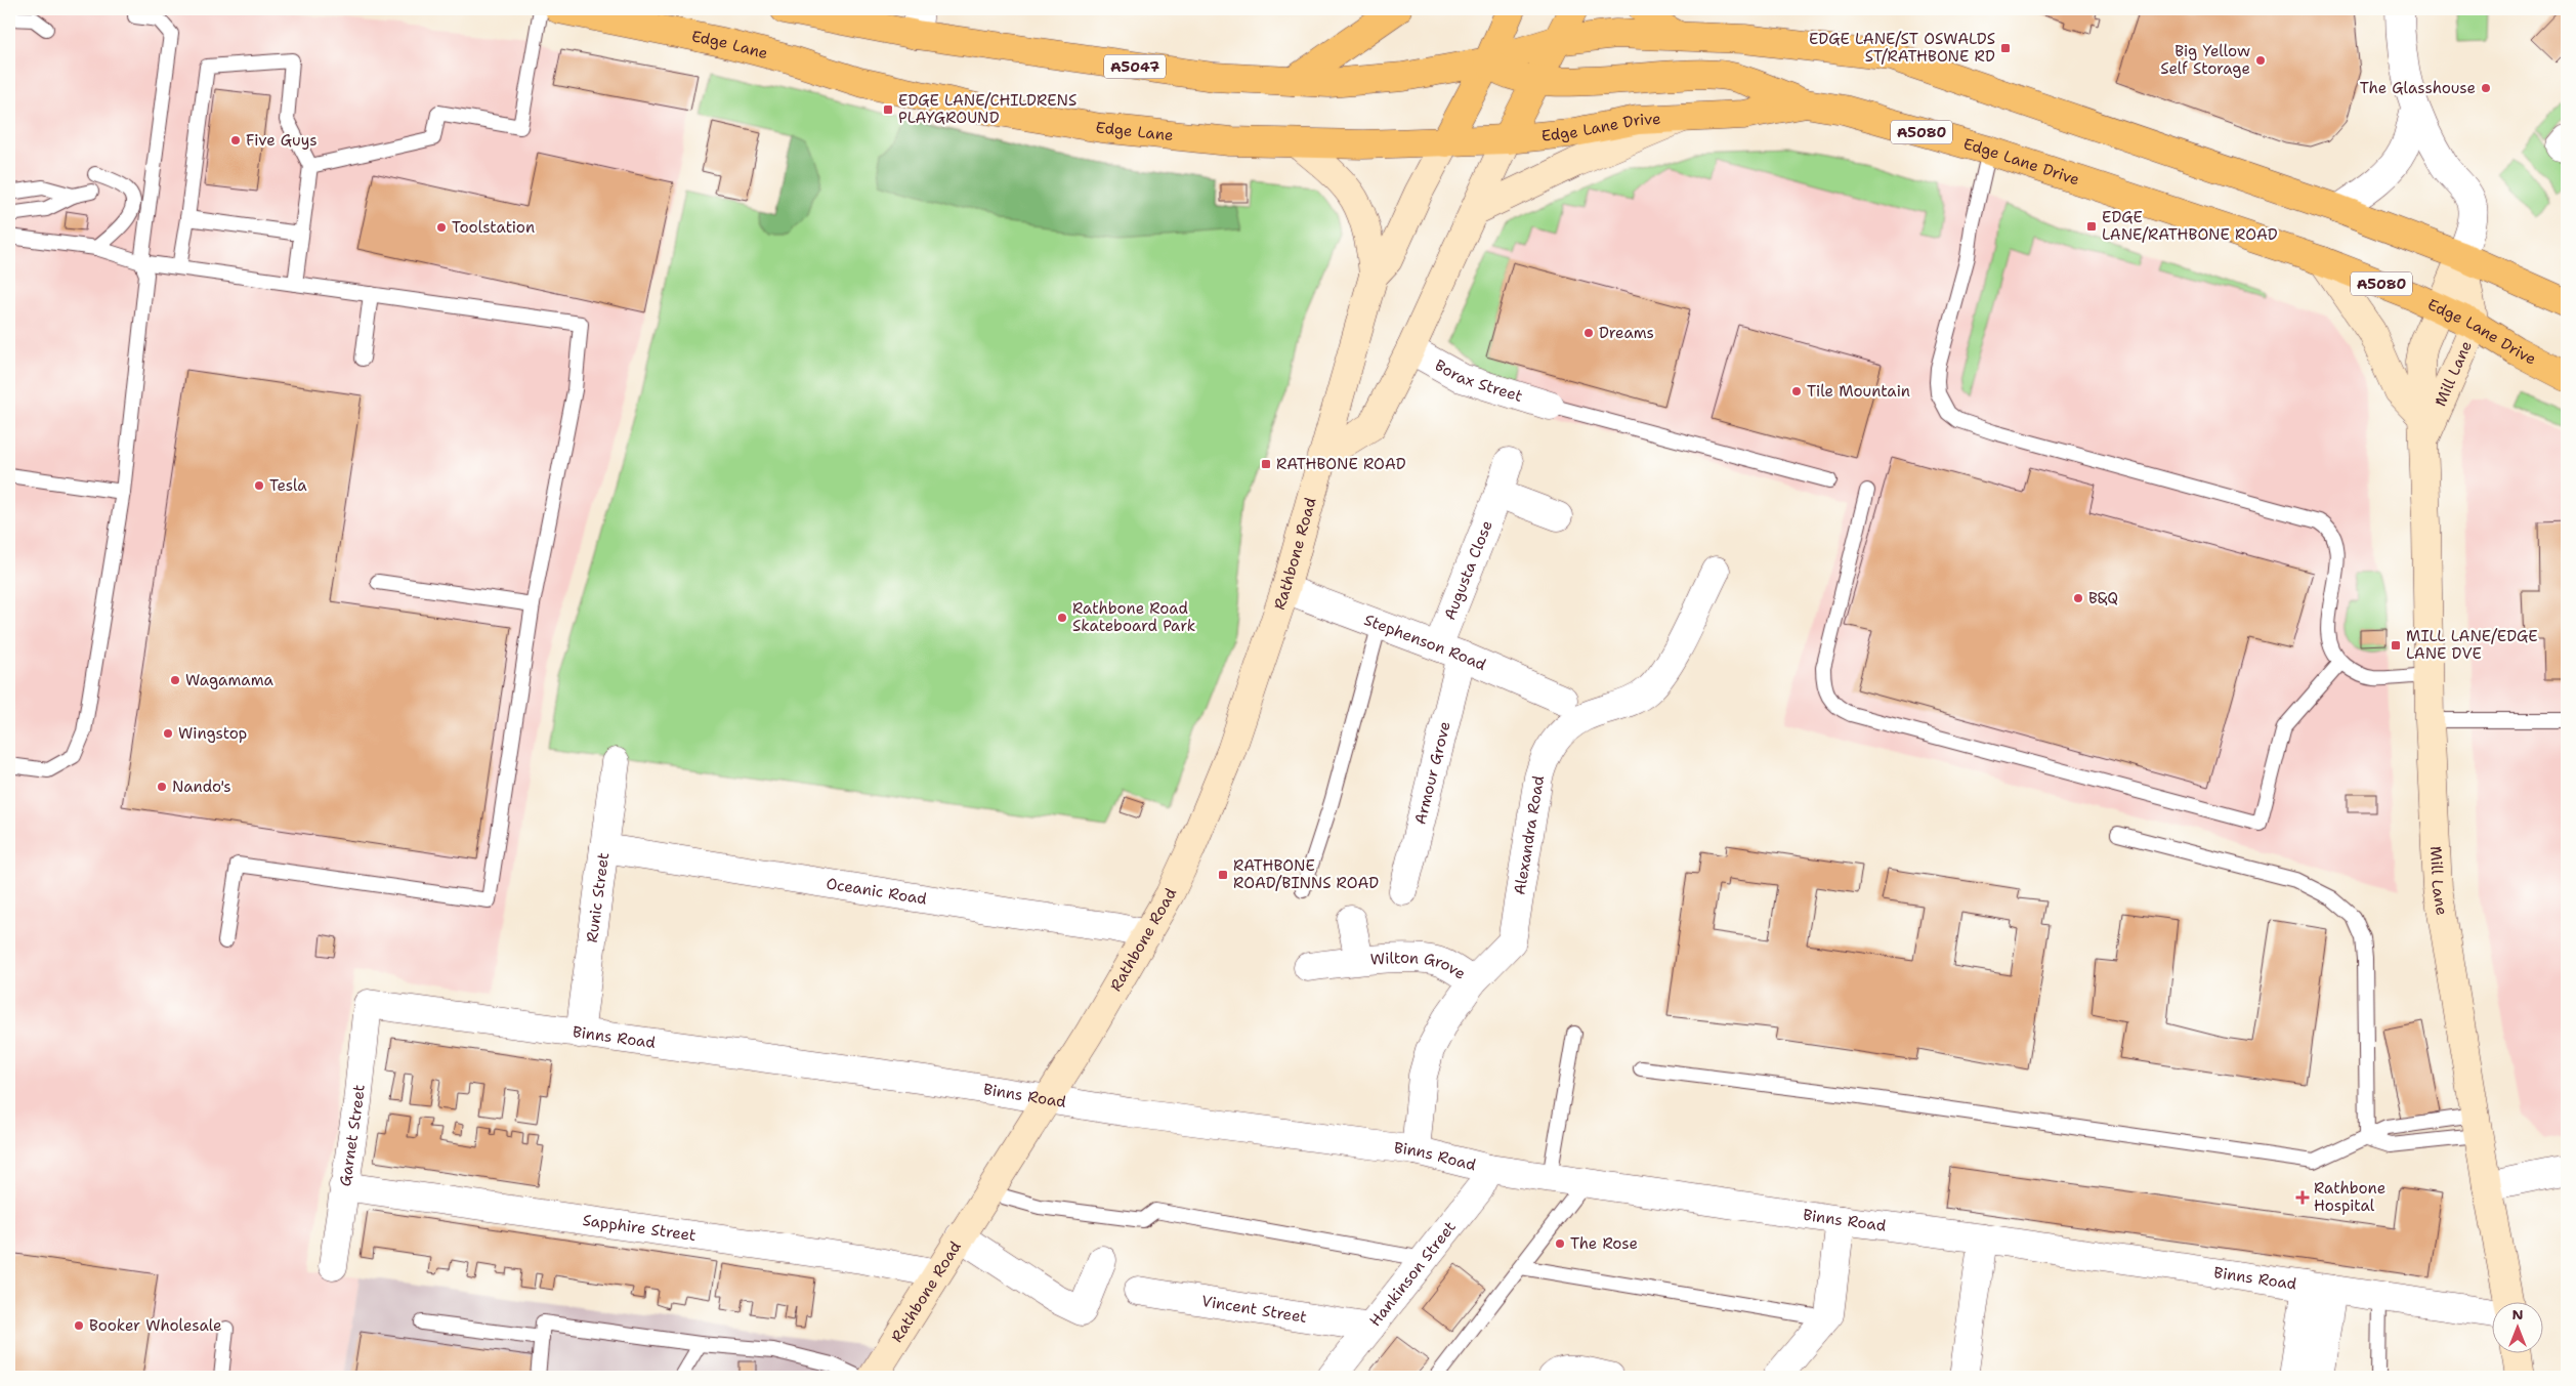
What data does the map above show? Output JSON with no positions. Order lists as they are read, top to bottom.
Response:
{
  "streets": {
    "main road": [
      "Edge Lane",
      "A5047",
      "Edge Lane Drive",
      "A5080",
      "Mill Lane",
      "Rathbone Road"
    ],
    "street": [
      "Borax Street",
      "Augusta Close",
      "Stephenson Road",
      "Armour Grove",
      "Alexandra Road",
      "Oceanic Road",
      "Runic Street",
      "Wilton Grove",
      "Binns Road",
      "Garnet Street",
      "Sapphire Street",
      "Hankinson Street",
      "Vincent Street"
    ]
  },
  "crossings": [
    ["Edge Lane", "Edge Lane Drive"],
    ["Edge Lane", "Rathbone Road"],
    ["Edge Lane Drive", "Mill Lane"],
    ["Edge Lane Drive", "Rathbone Road"],
    ["Rathbone Road", "Stephenson Road"],
    ["Rathbone Road", "Oceanic Road"],
    ["Rathbone Road", "Binns Road"],
    ["Rathbone Road", "Sapphire Street"],
    ["Augusta Close", "Stephenson Road"],
    ["Augusta Close", "Armour Grove"],
    ["Stephenson Road", "Armour Grove"],
    ["Alexandra Road", "Wilton Grove"],
    ["Alexandra Road", "Binns Road"],
    ["Oceanic Road", "Runic Street"],
    ["Runic Street", "Binns Road"],
    ["Binns Road", "Garnet Street"],
    ["Binns Road", "Hankinson Street"],
    ["Garnet Street", "Sapphire Street"],
    ["Hankinson Street", "Vincent Street"]
  ],
  "places": {
    "transit": [
      "EDGE LANE/ST OSWALDS ST/RATHBONE RD",
      "EDGE LANE/CHILDRENS PLAYGROUND",
      "EDGE LANE/RATHBONE ROAD",
      "RATHBONE ROAD",
      "MILL LANE/EDGE LANE DVE",
      "RATHBONE ROAD/BINNS ROAD"
    ],
    "other": [
      "Big Yellow Self Storage",
      "The Glasshouse",
      "Five Guys",
      "Toolstation",
      "Dreams",
      "Tile Mountain",
      "Tesla",
      "B&Q",
      "Rathbone Road Skateboard Park",
      "Wagamama",
      "Wingstop",
      "Nando's",
      "The Rose",
      "Booker Wholesale"
    ],
    "health": ["Rathbone Hospital"]
  },
  "north": "top"
}
